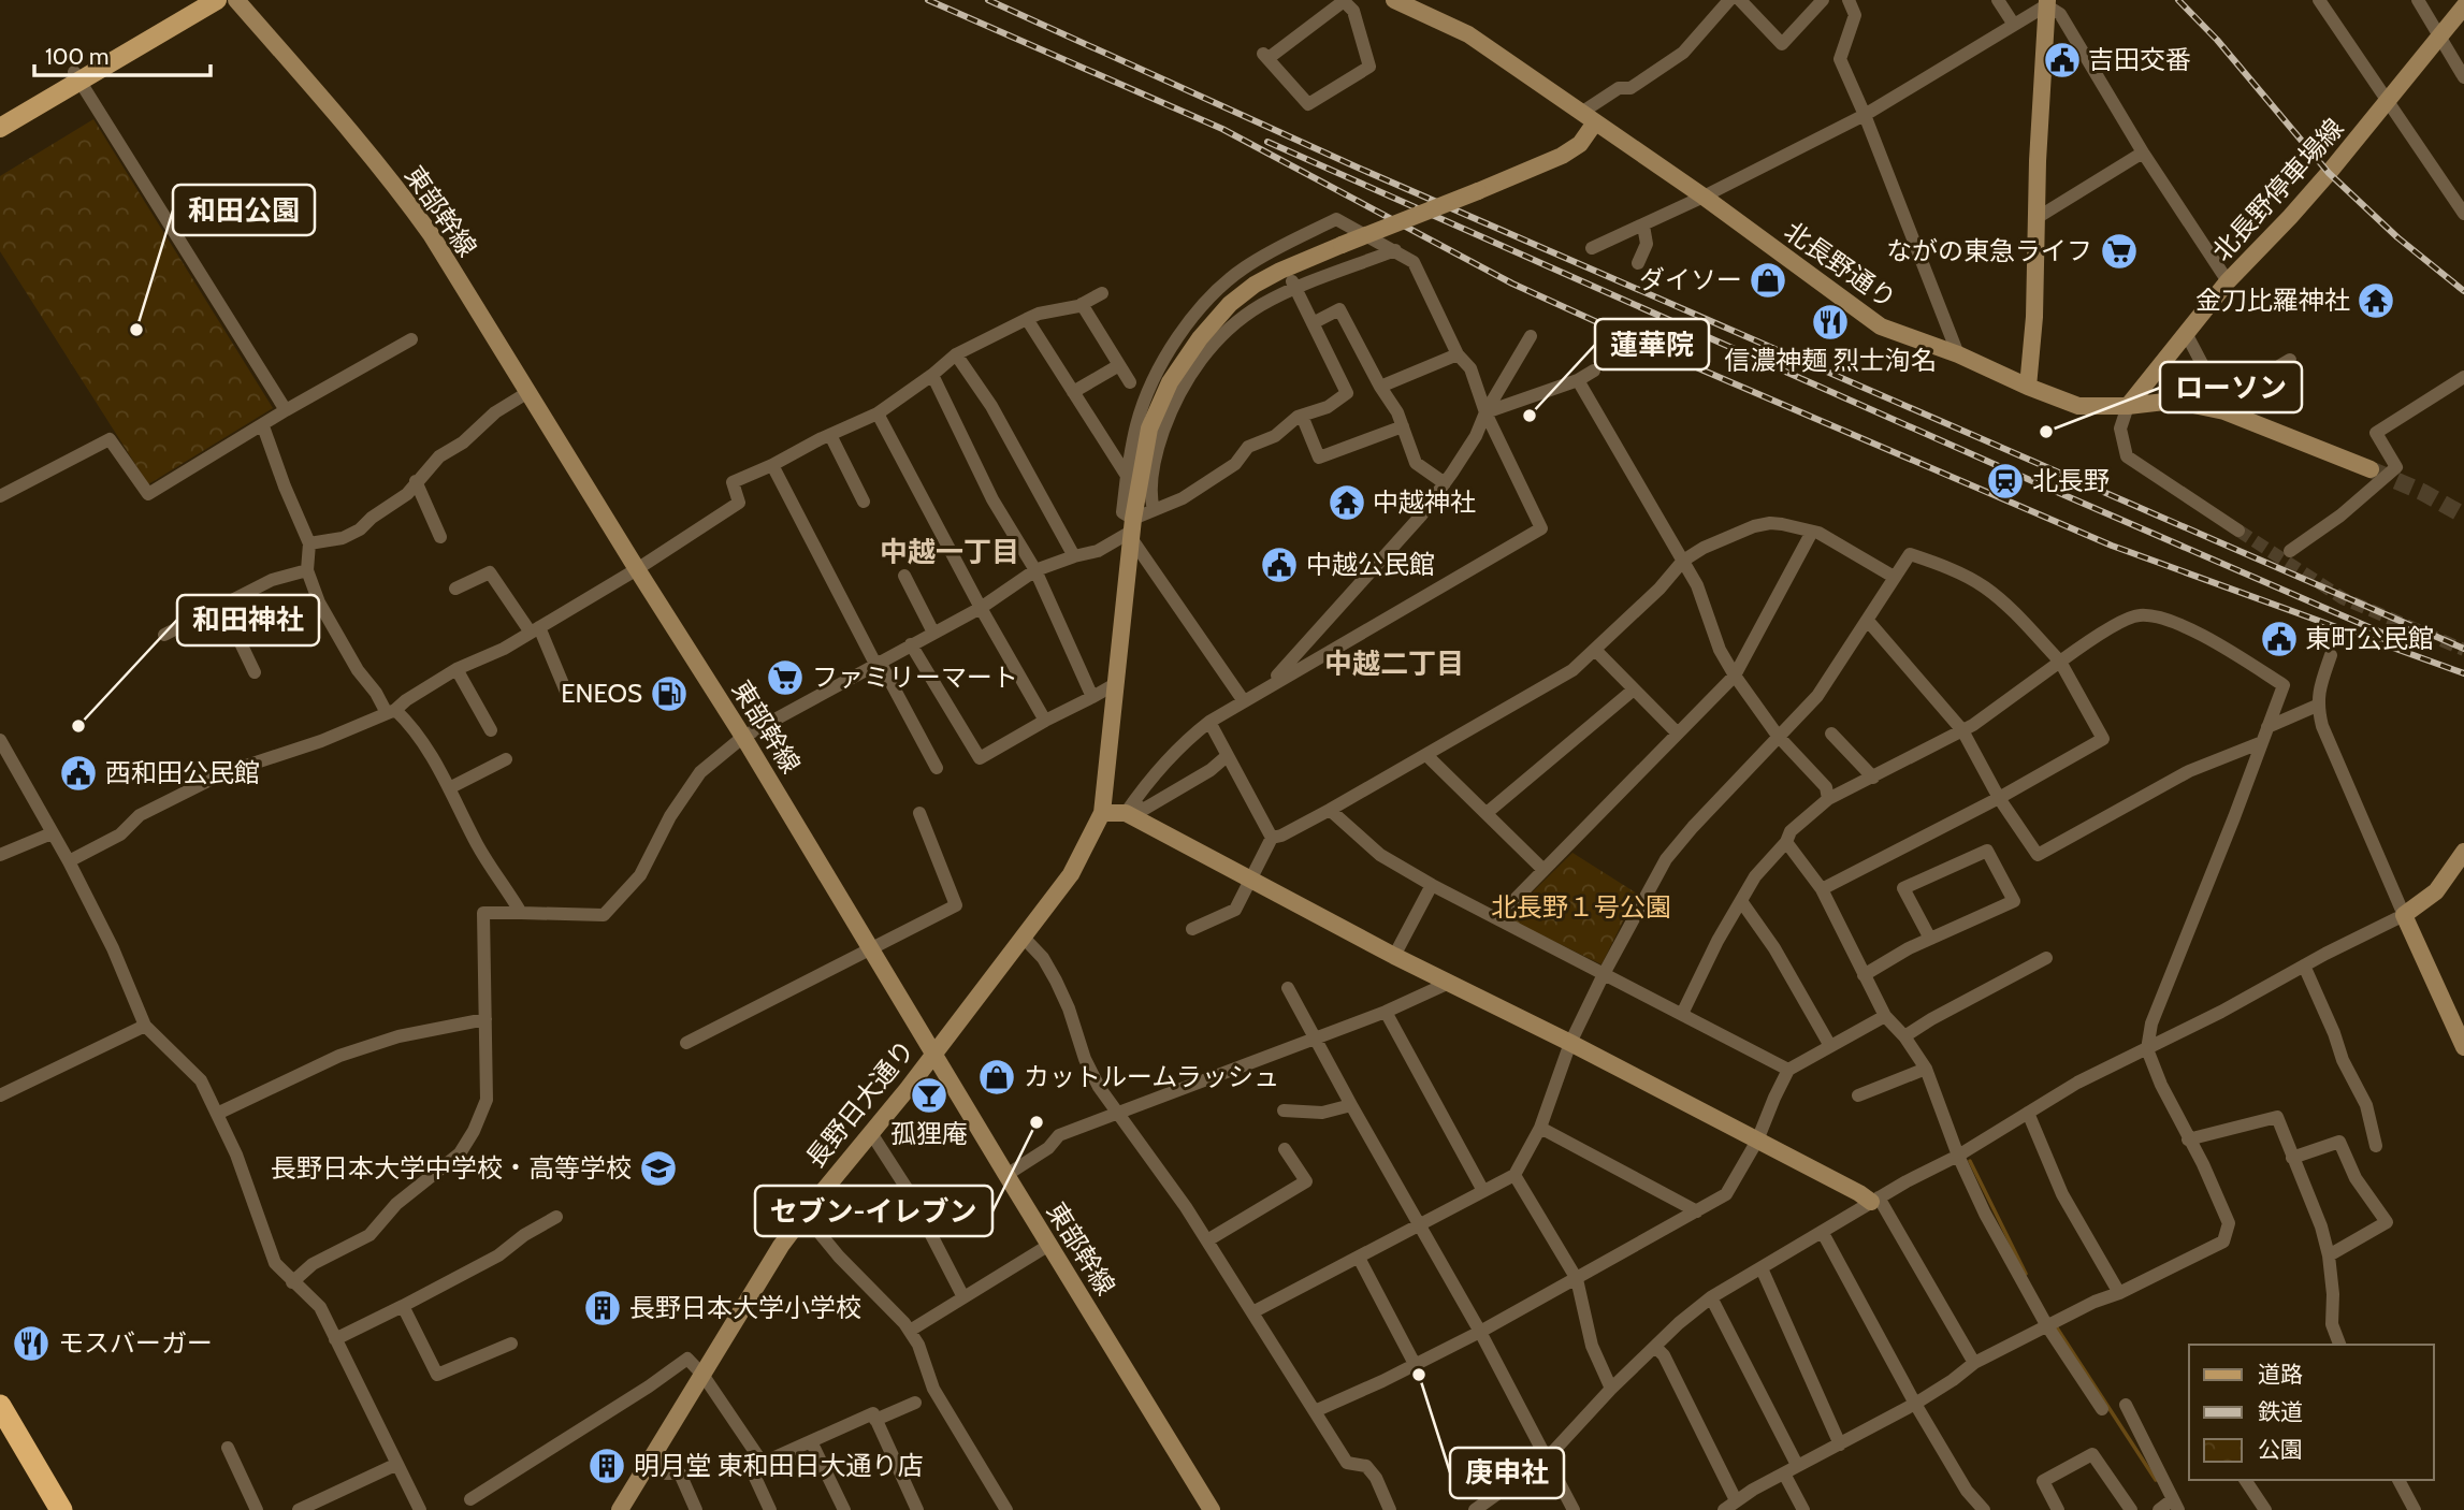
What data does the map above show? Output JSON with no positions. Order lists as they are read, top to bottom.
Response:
{
  "streets": {
    "street": [
      "北長野停車場線",
      "東部幹線",
      "北長野通り",
      "長野日大通り"
    ]
  },
  "crossings": [
    ["北長野停車場線", "北長野通り"],
    ["東部幹線", "長野日大通り"]
  ],
  "districts": ["中越一丁目", "中越二丁目"],
  "parks": ["北長野１号公園"],
  "places": {
    "public building": [
      "吉田交番",
      "中越公民館",
      "東町公民館",
      "西和田公民館"
    ],
    "supermarket": ["ながの東急ライフ", "ファミリーマート"],
    "shop": ["ダイソー", "カットルームラッシュ"],
    "temple": ["金刀比羅神社", "中越神社"],
    "restaurant": ["信濃神麺 烈士洵名", "モスバーガー"],
    "other": [
      "和田公園",
      "蓮華院",
      "ローソン",
      "和田神社",
      "セブン-イレブン",
      "庚申社"
    ],
    "station": ["北長野"],
    "fuel station": ["ENEOS"],
    "bar": ["孤狸庵"],
    "school or university": ["長野日本大学中学校・高等学校"],
    "building": ["長野日本大学小学校", "明月堂 東和田日大通り店"]
  },
  "legend": ["道路", "鉄道", "公園"],
  "scale_bar": "100 m"
}
